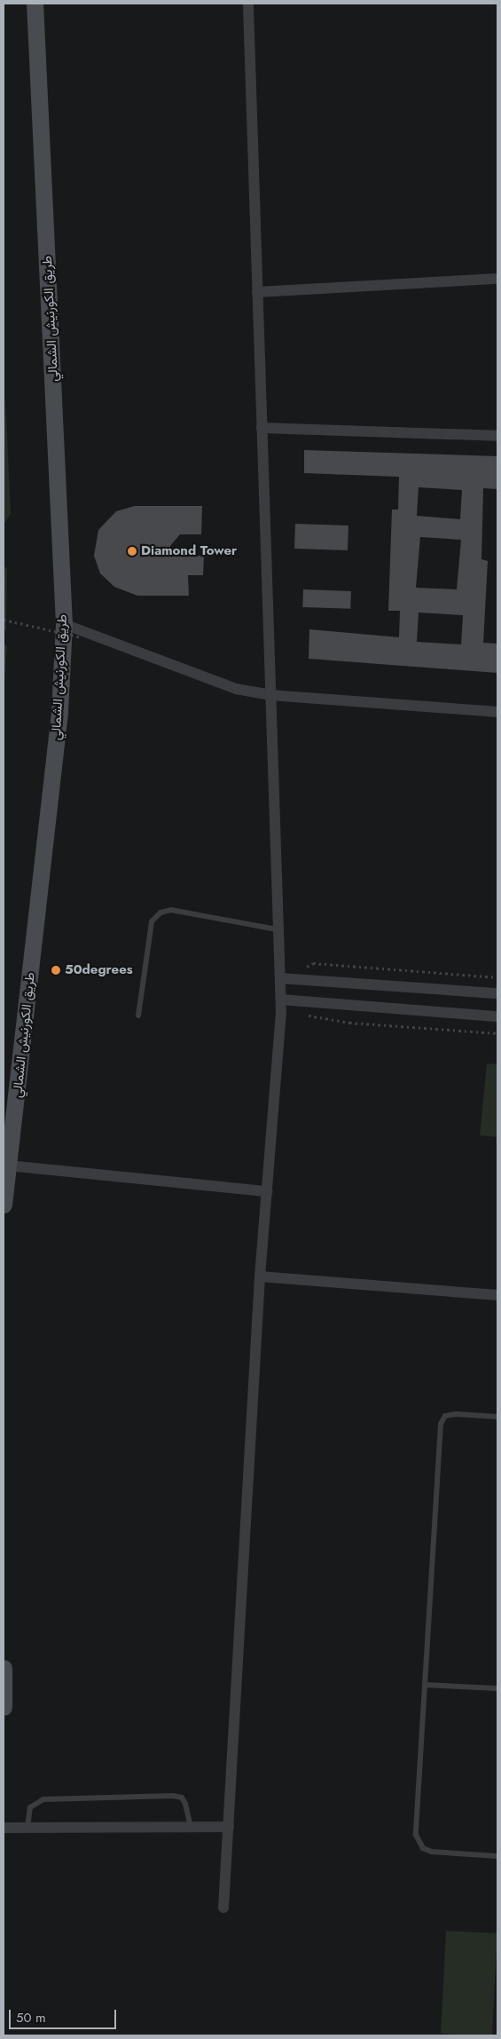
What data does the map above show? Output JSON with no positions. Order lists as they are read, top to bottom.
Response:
{
  "streets": {
    "main road": ["طريق الكورنيش الشمالي"]
  },
  "places": ["Diamond Tower", "50degrees"],
  "scale_bar": "50 m"
}
